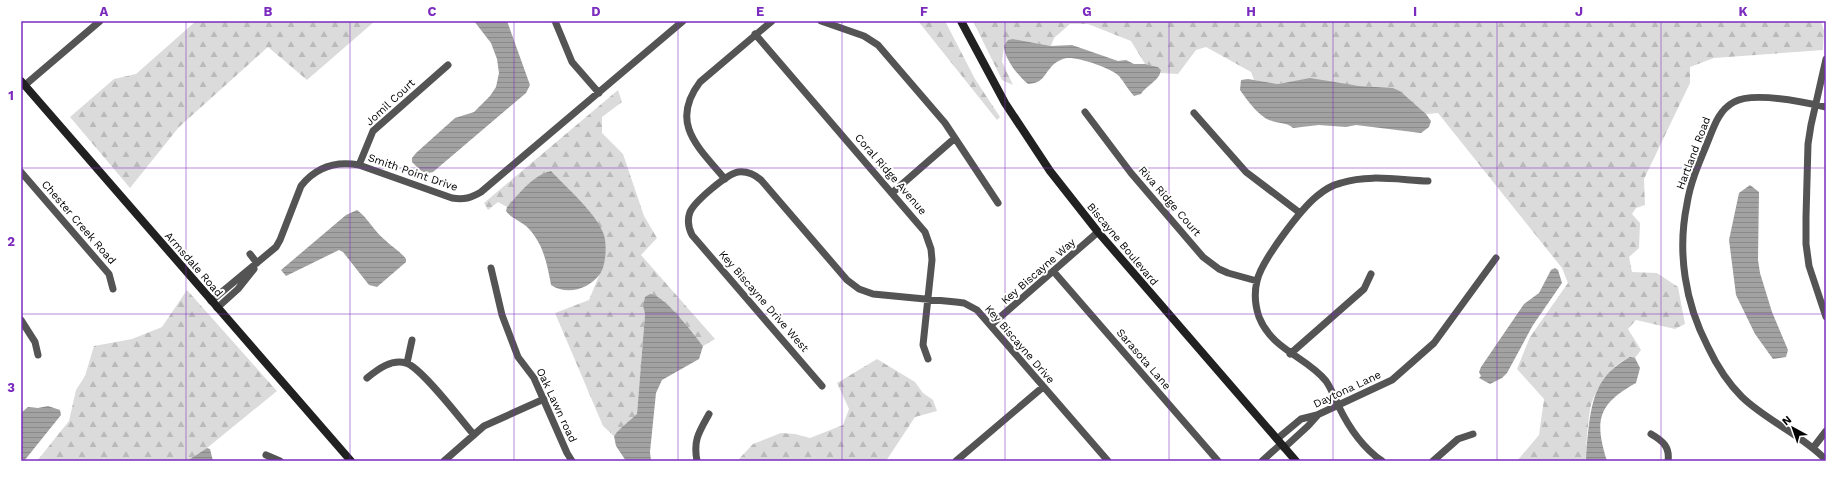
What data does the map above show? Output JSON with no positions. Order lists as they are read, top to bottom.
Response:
{
  "streets": {
    "street": [
      "Jomil Court",
      "Hartland Road",
      "Smith Point Drive",
      "Coral Ridge Avenue",
      "Riva Ridge Court",
      "Chester Creek Road",
      "Biscayne Boulevard",
      "Armsdale Road",
      "Key Biscayne Way",
      "Key Biscayne Drive West",
      "Key Biscayne Drive",
      "Sarasota Lane",
      "Daytona Lane",
      "Oak Lawn road"
    ]
  },
  "crossings": [
    ["Jomil Court", "Smith Point Drive"],
    ["Smith Point Drive", "Armsdale Road"],
    ["Coral Ridge Avenue", "Key Biscayne Drive"],
    ["Biscayne Boulevard", "Key Biscayne Way"],
    ["Biscayne Boulevard", "Daytona Lane"],
    ["Key Biscayne Way", "Key Biscayne Drive"],
    ["Key Biscayne Way", "Sarasota Lane"],
    ["Key Biscayne Drive West", "Key Biscayne Drive"]
  ],
  "north": "top left",
  "grid": {
    "columns": [
      "A",
      "B",
      "C",
      "D",
      "E",
      "F",
      "G",
      "H",
      "I",
      "J",
      "K"
    ],
    "rows": ["1", "2", "3"]
  }
}
